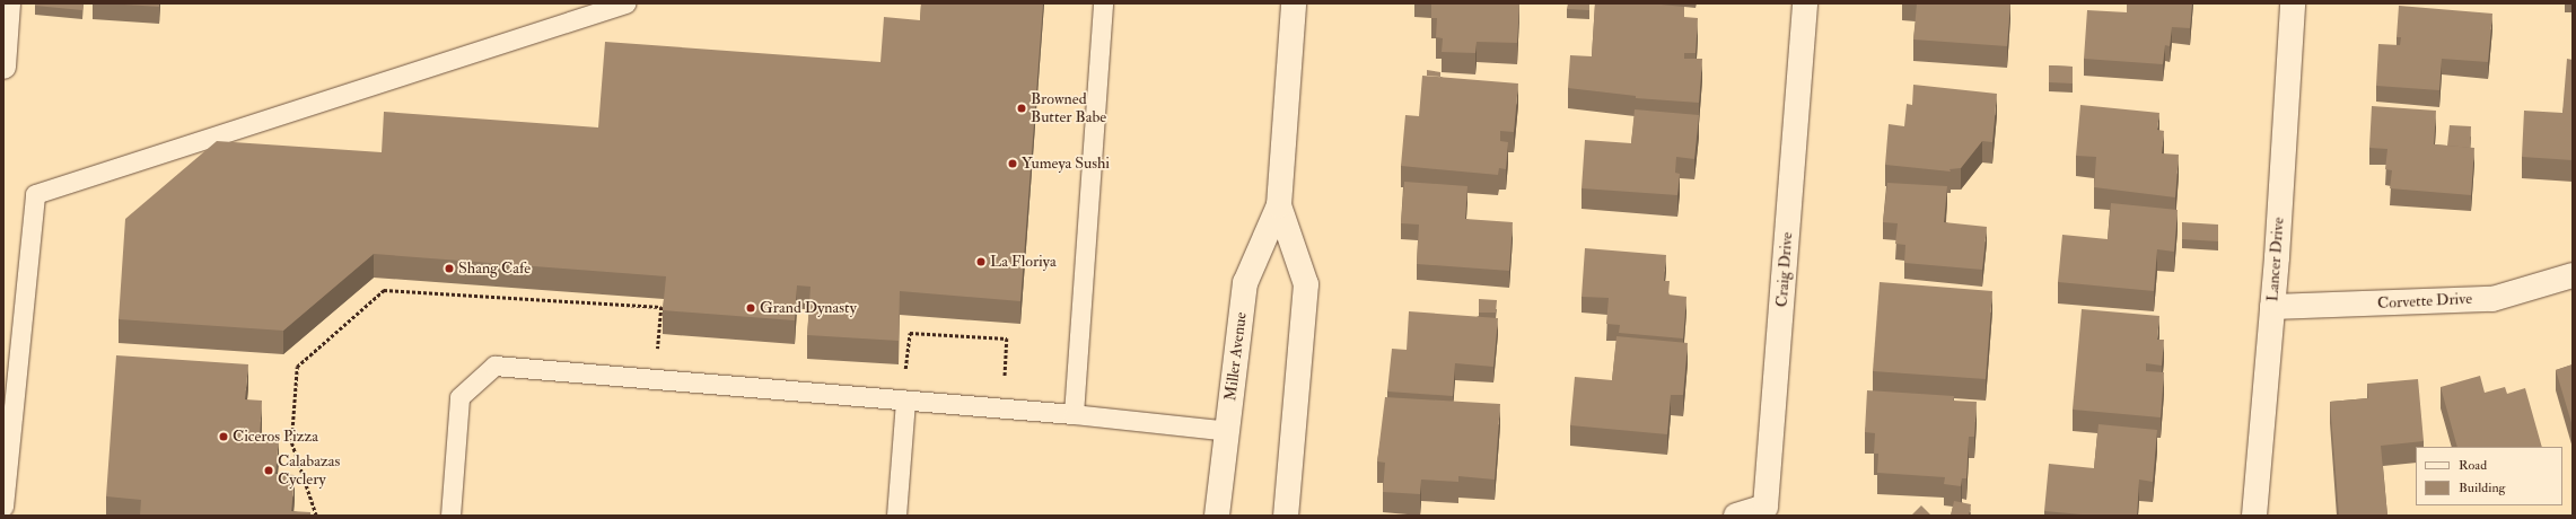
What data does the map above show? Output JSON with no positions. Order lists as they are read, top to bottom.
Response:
{
  "streets": {
    "street": [
      "Lancer Drive",
      "Craig Drive",
      "Corvette Drive",
      "Miller Avenue"
    ]
  },
  "crossings": [
    ["Lancer Drive", "Corvette Drive"]
  ],
  "places": [
    "Browned Butter Babe",
    "Yumeya Sushi",
    "La Floriya",
    "Shang Cafe",
    "Grand Dynasty",
    "Ciceros Pizza",
    "Calabazas Cyclery"
  ],
  "legend": ["Road", "Building"]
}
